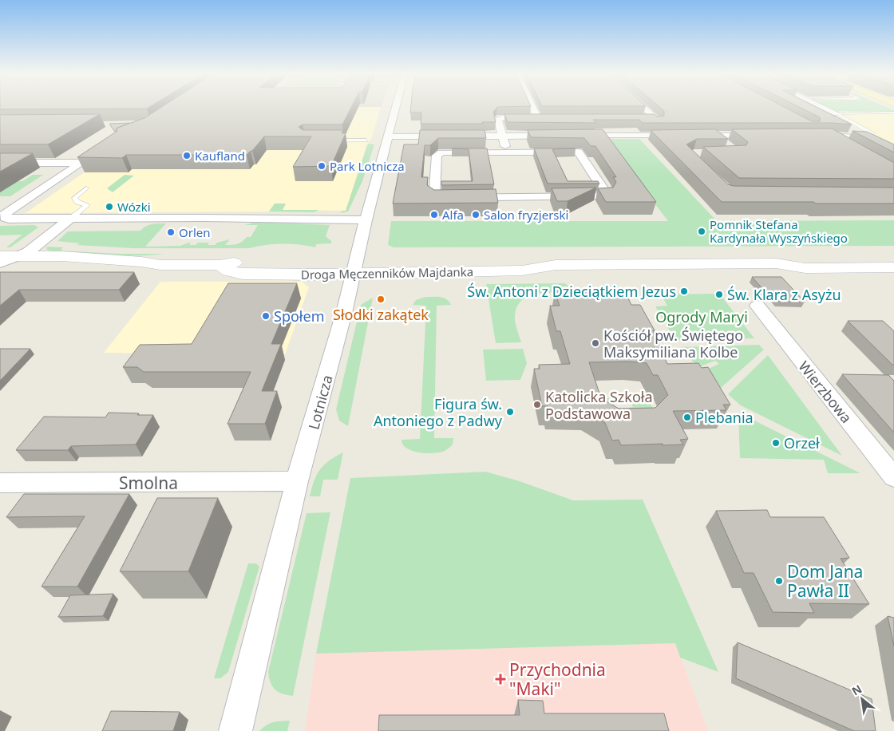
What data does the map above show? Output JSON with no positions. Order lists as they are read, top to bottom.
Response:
{
  "streets": {
    "street": [
      "Droga Męczenników Majdanka",
      "Wierzbowa",
      "Lotnicza",
      "Smolna"
    ]
  },
  "crossings": [
    ["Droga Męczenników Majdanka", "Lotnicza"],
    ["Lotnicza", "Smolna"]
  ],
  "parks": ["Ogrody Maryi"],
  "places": {
    "other": [
      "Kaufland",
      "Park Lotnicza",
      "Wózki",
      "Alfa",
      "Salon fryzjerski",
      "Pomnik Stefana Kardynała Wyszyńskiego",
      "Orlen",
      "Św. Antoni z Dzieciątkiem Jezus",
      "Św. Klara z Asyżu",
      "Słodki zakątek",
      "Społem",
      "Kościół pw. Świętego Maksymiliana Kolbe",
      "Katolicka Szkoła Podstawowa",
      "Figura św. Antoniego z Padwy",
      "Plebania",
      "Orzeł",
      "Dom Jana Pawła II"
    ],
    "health": ["Przychodnia \"Maki\""]
  },
  "north": "top left"
}
